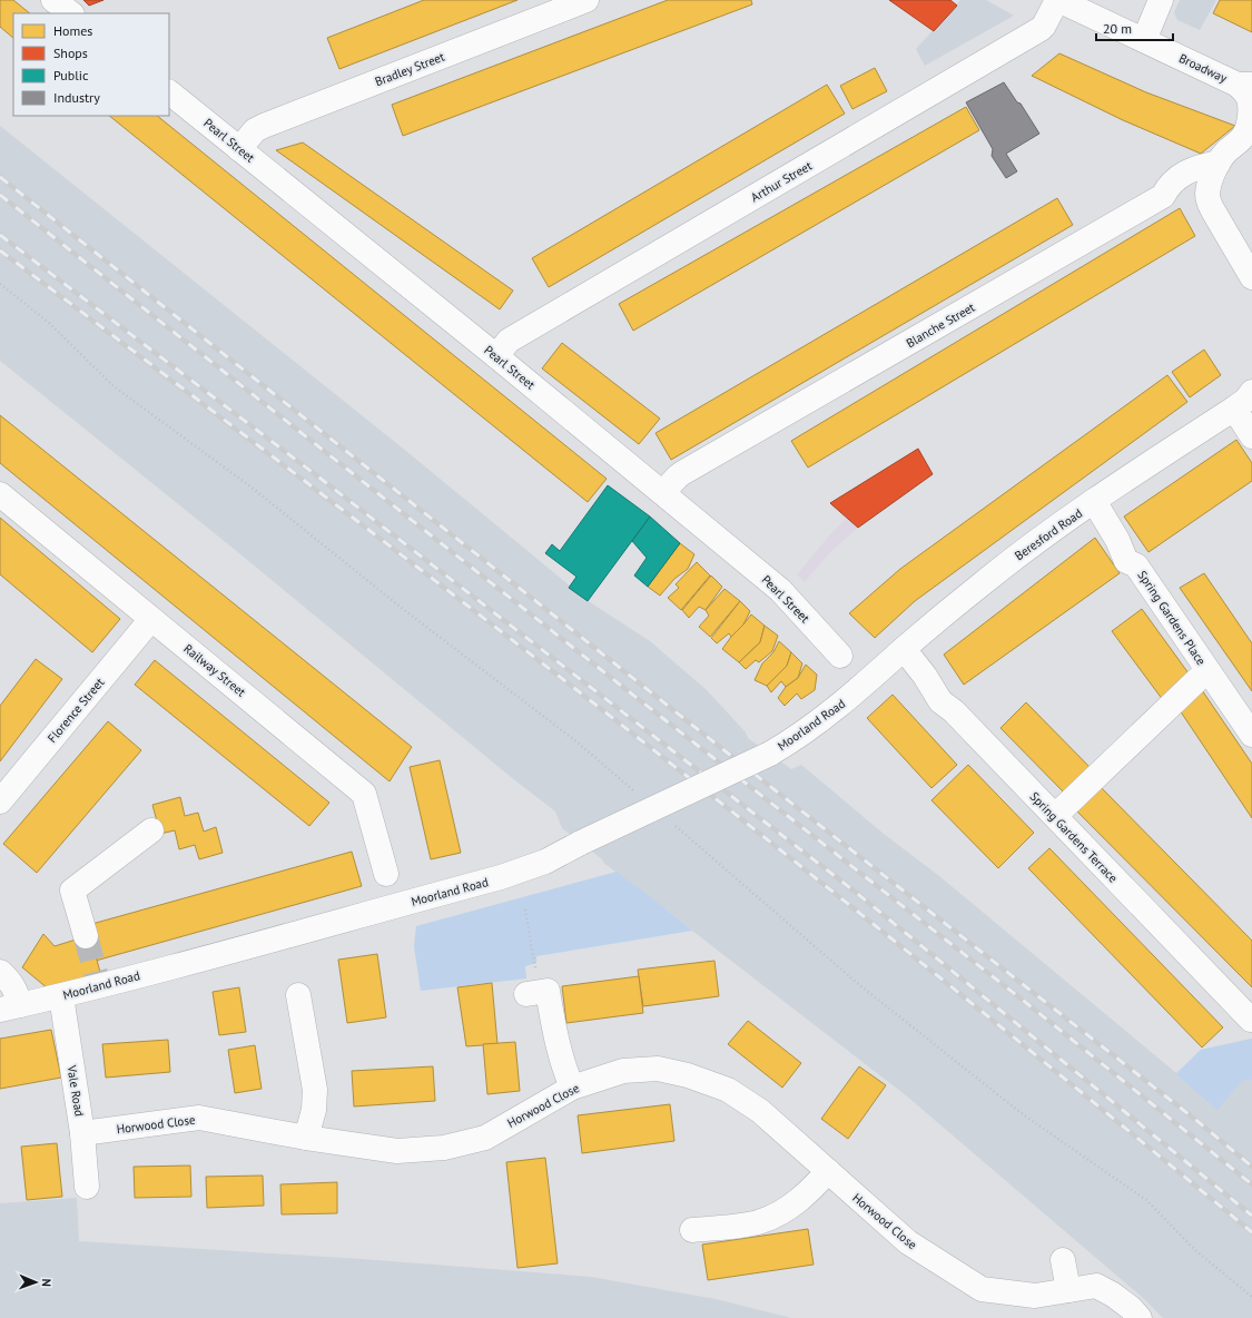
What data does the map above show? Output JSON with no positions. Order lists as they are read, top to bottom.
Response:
{
  "streets": {
    "street": [
      "Broadway",
      "Bradley Street",
      "Pearl Street",
      "Arthur Street",
      "Blanche Street",
      "Beresford Road",
      "Spring Gardens Place",
      "Railway Street",
      "Florence Street",
      "Moorland Road",
      "Spring Gardens Terrace",
      "Vale Road",
      "Horwood Close"
    ]
  },
  "crossings": [
    ["Broadway", "Arthur Street"],
    ["Bradley Street", "Pearl Street"],
    ["Pearl Street", "Arthur Street"],
    ["Pearl Street", "Blanche Street"],
    ["Beresford Road", "Spring Gardens Place"],
    ["Beresford Road", "Moorland Road"],
    ["Beresford Road", "Spring Gardens Terrace"],
    ["Railway Street", "Florence Street"],
    ["Moorland Road", "Vale Road"],
    ["Vale Road", "Horwood Close"]
  ],
  "legend": [
    "Homes",
    "Shops",
    "Public",
    "Industry"
  ],
  "scale_bar": "20 m",
  "north": "right"
}
